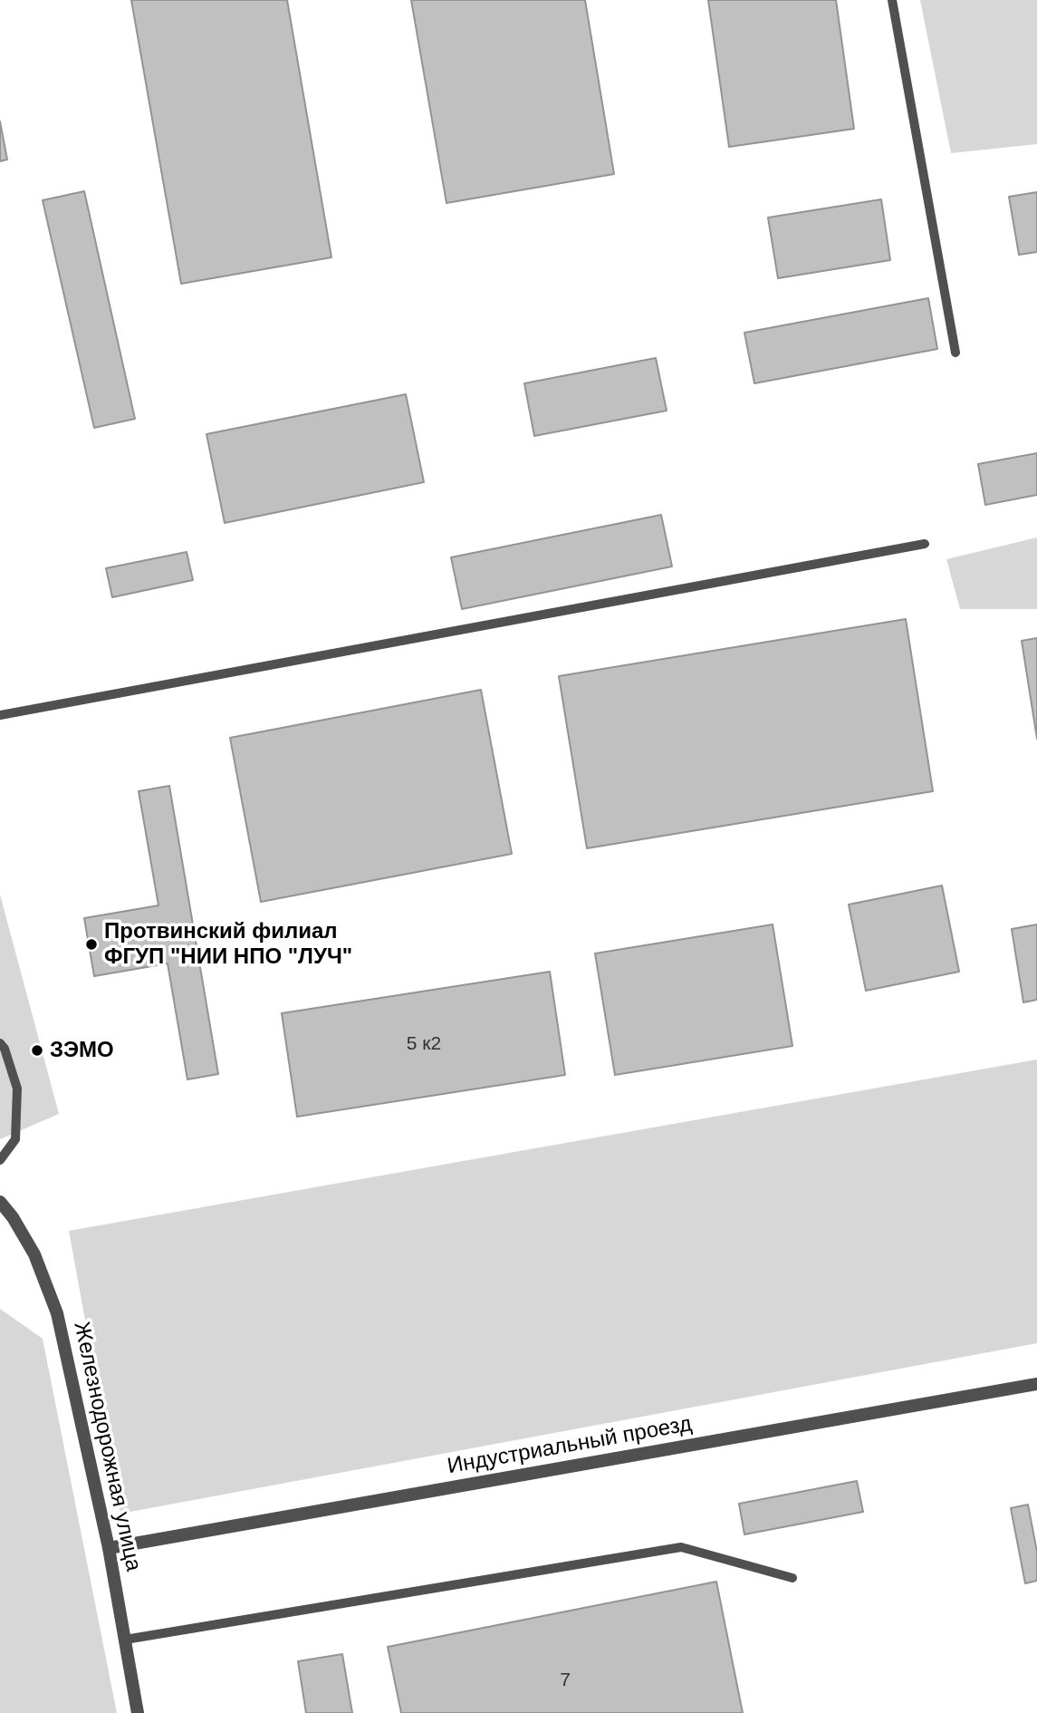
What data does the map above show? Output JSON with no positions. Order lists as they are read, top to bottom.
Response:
{
  "streets": {
    "street": ["Индустриальный проезд", "Железнодорожная улица"]
  },
  "crossings": [
    ["Индустриальный проезд", "Железнодорожная улица"]
  ],
  "places": ["Протвинский филиал ФГУП \"НИИ НПО \"ЛУЧ\"", "ЗЭМО"],
  "house_numbers": ["5 к2", "7"]
}
